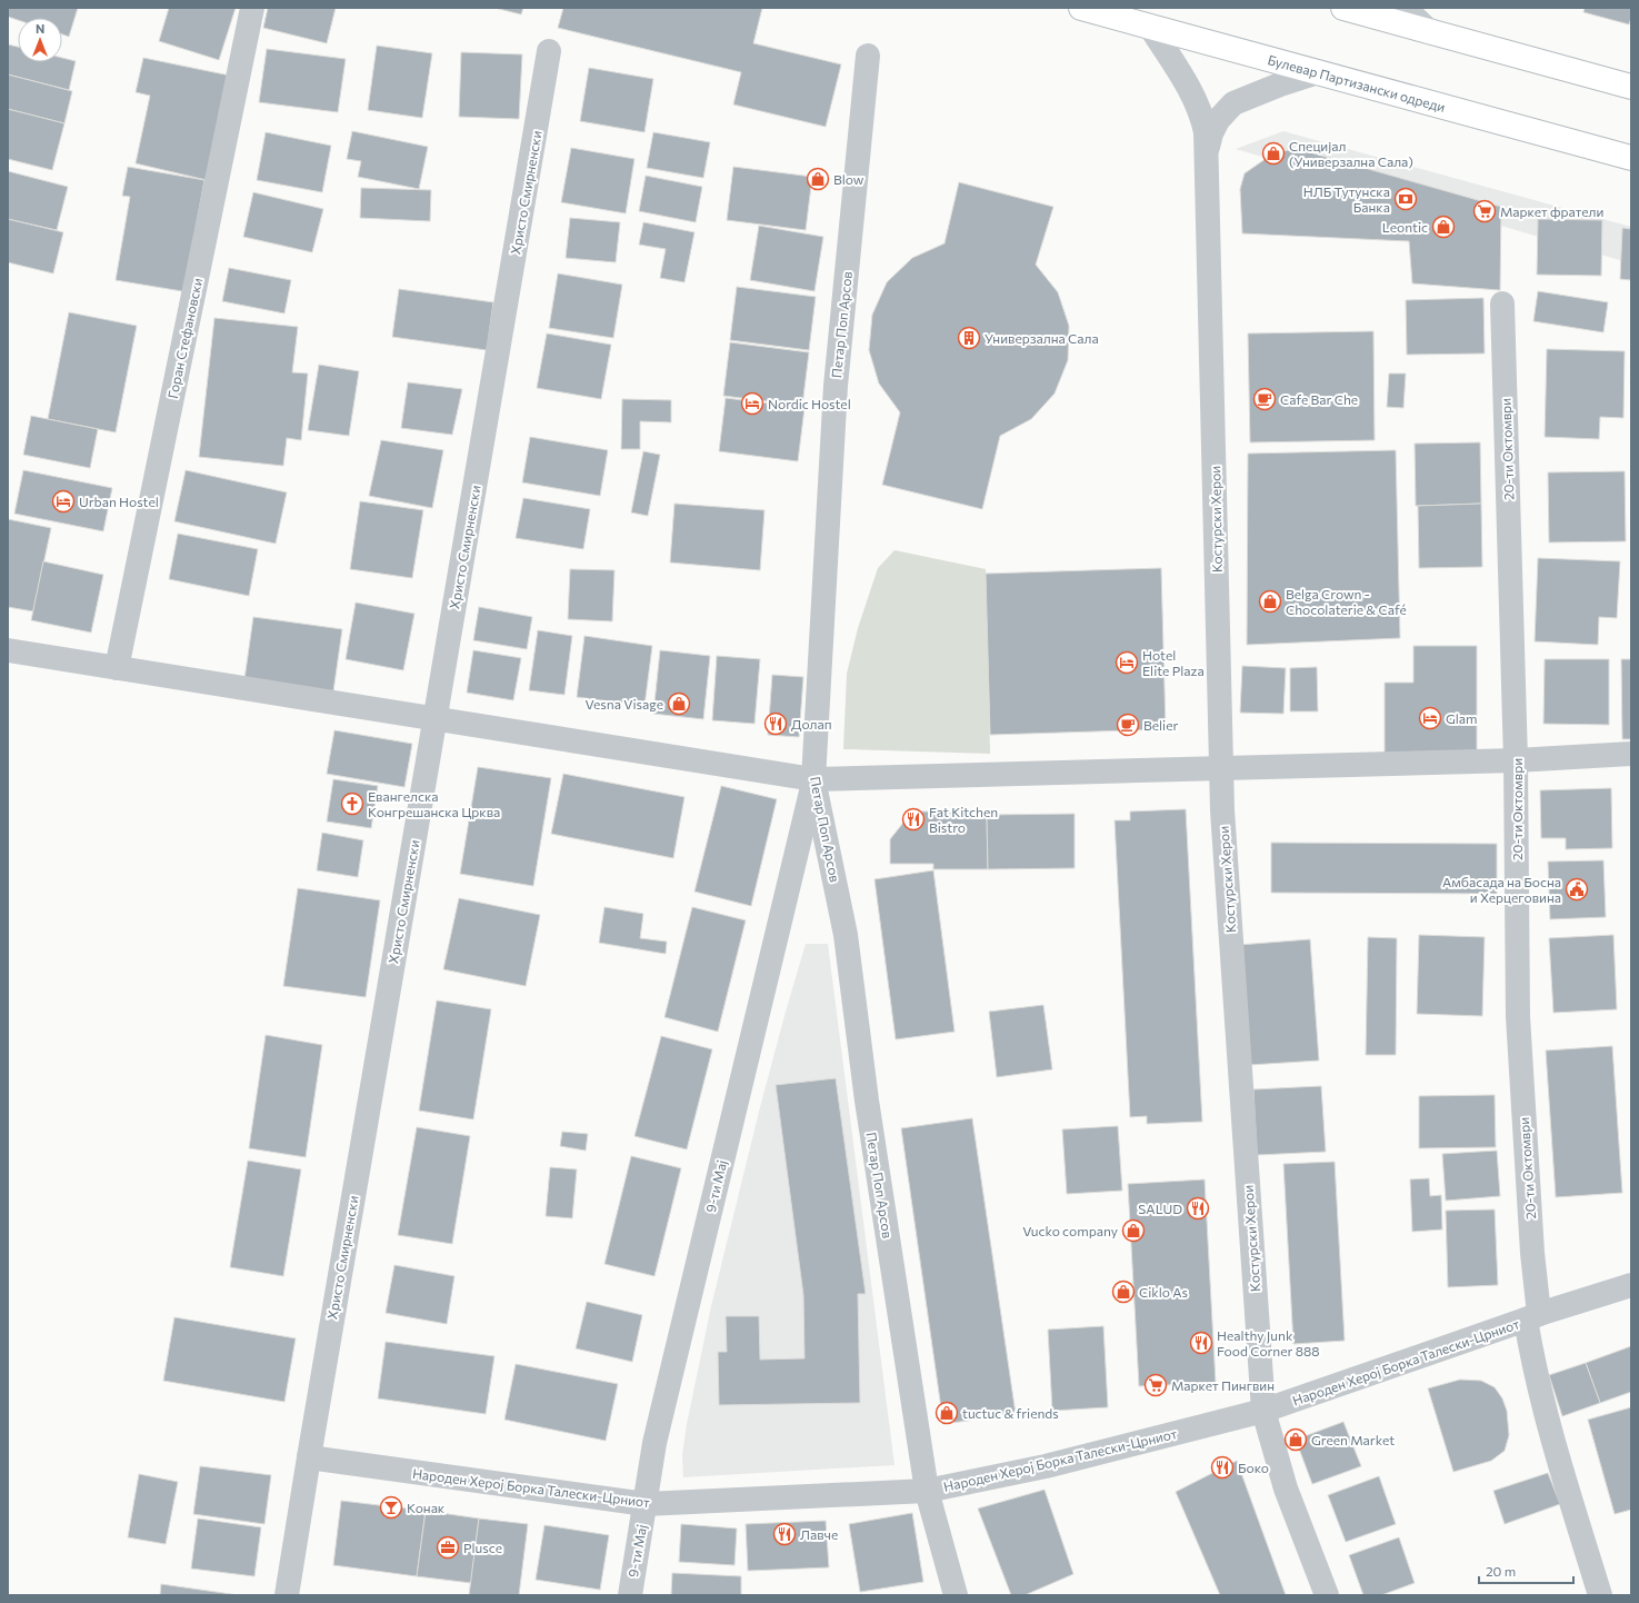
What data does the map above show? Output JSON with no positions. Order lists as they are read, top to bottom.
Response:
{
  "streets": {
    "street": [
      "Булевар Партизански одреди",
      "Христо Смирненски",
      "Петар Поп Арсов",
      "Горан Стефановски",
      "20-ти Октомври",
      "Костурски Херои",
      "9-ти Мај",
      "Народен Херој Борка Талески-Црниот"
    ]
  },
  "crossings": [
    ["Булевар Партизански одреди", "Костурски Херои"],
    ["Христо Смирненски", "Народен Херој Борка Талески-Црниот"],
    ["Петар Поп Арсов", "9-ти Мај"],
    ["Петар Поп Арсов", "Народен Херој Борка Талески-Црниот"],
    ["20-ти Октомври", "Народен Херој Борка Талески-Црниот"],
    ["Костурски Херои", "Народен Херој Борка Талески-Црниот"],
    ["9-ти Мај", "Народен Херој Борка Талески-Црниот"]
  ],
  "places": {
    "shop": [
      "Специјал (Универзална Сала)",
      "Blow",
      "Leontic",
      "Belga Crown - Chocolaterie & Café",
      "Vesna Visage",
      "Vucko company",
      "Ciklo As",
      "tuctuc & friends",
      "Green Market"
    ],
    "bank": ["НЛБ Тутунска Банка"],
    "supermarket": ["Маркет фратели", "Маркет Пингвин"],
    "building": ["Универзална Сала"],
    "cafe": ["Cafe Bar Che", "Belier"],
    "hotel": [
      "Nordic Hostel",
      "Urban Hostel",
      "Hotel Elite Plaza",
      "Glam"
    ],
    "restaurant": [
      "Долап",
      "Fat Kitchen Bistro",
      "SALUD",
      "Healthy Junk Food Corner 888",
      "Боко",
      "Лавче"
    ],
    "church": ["Евангелска Конгрешанска Црква"],
    "public building": ["Амбасада на Босна и Херцеговина"],
    "bar": ["Конак"],
    "office": ["Plusce"]
  },
  "scale_bar": "20 m",
  "north": "top"
}
